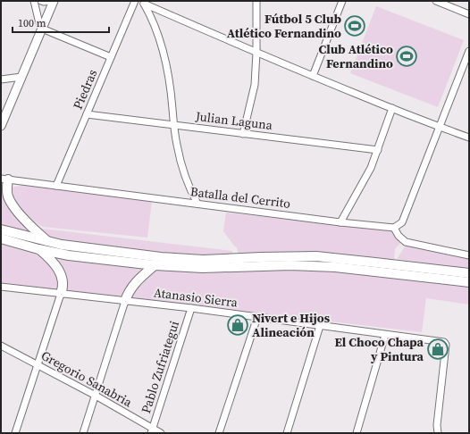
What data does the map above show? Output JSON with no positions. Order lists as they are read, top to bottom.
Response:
{
  "streets": {
    "street": [
      "Piedras",
      "Julian Laguna",
      "Batalla del Cerrito",
      "Atanasio Sierra",
      "Pablo Zufriategui",
      "Gregorio Sanabria"
    ]
  },
  "crossings": [
    ["Piedras", "Julian Laguna"],
    ["Piedras", "Batalla del Cerrito"],
    ["Atanasio Sierra", "Pablo Zufriategui"],
    ["Pablo Zufriategui", "Gregorio Sanabria"]
  ],
  "places": {
    "sports": ["Fútbol 5 Club Atlético Fernandino", "Club Atlético Fernandino"],
    "shop": ["Nivert e Hijos Alineación", "El Choco Chapa y Pintura"]
  },
  "scale_bar": "100 m"
}
